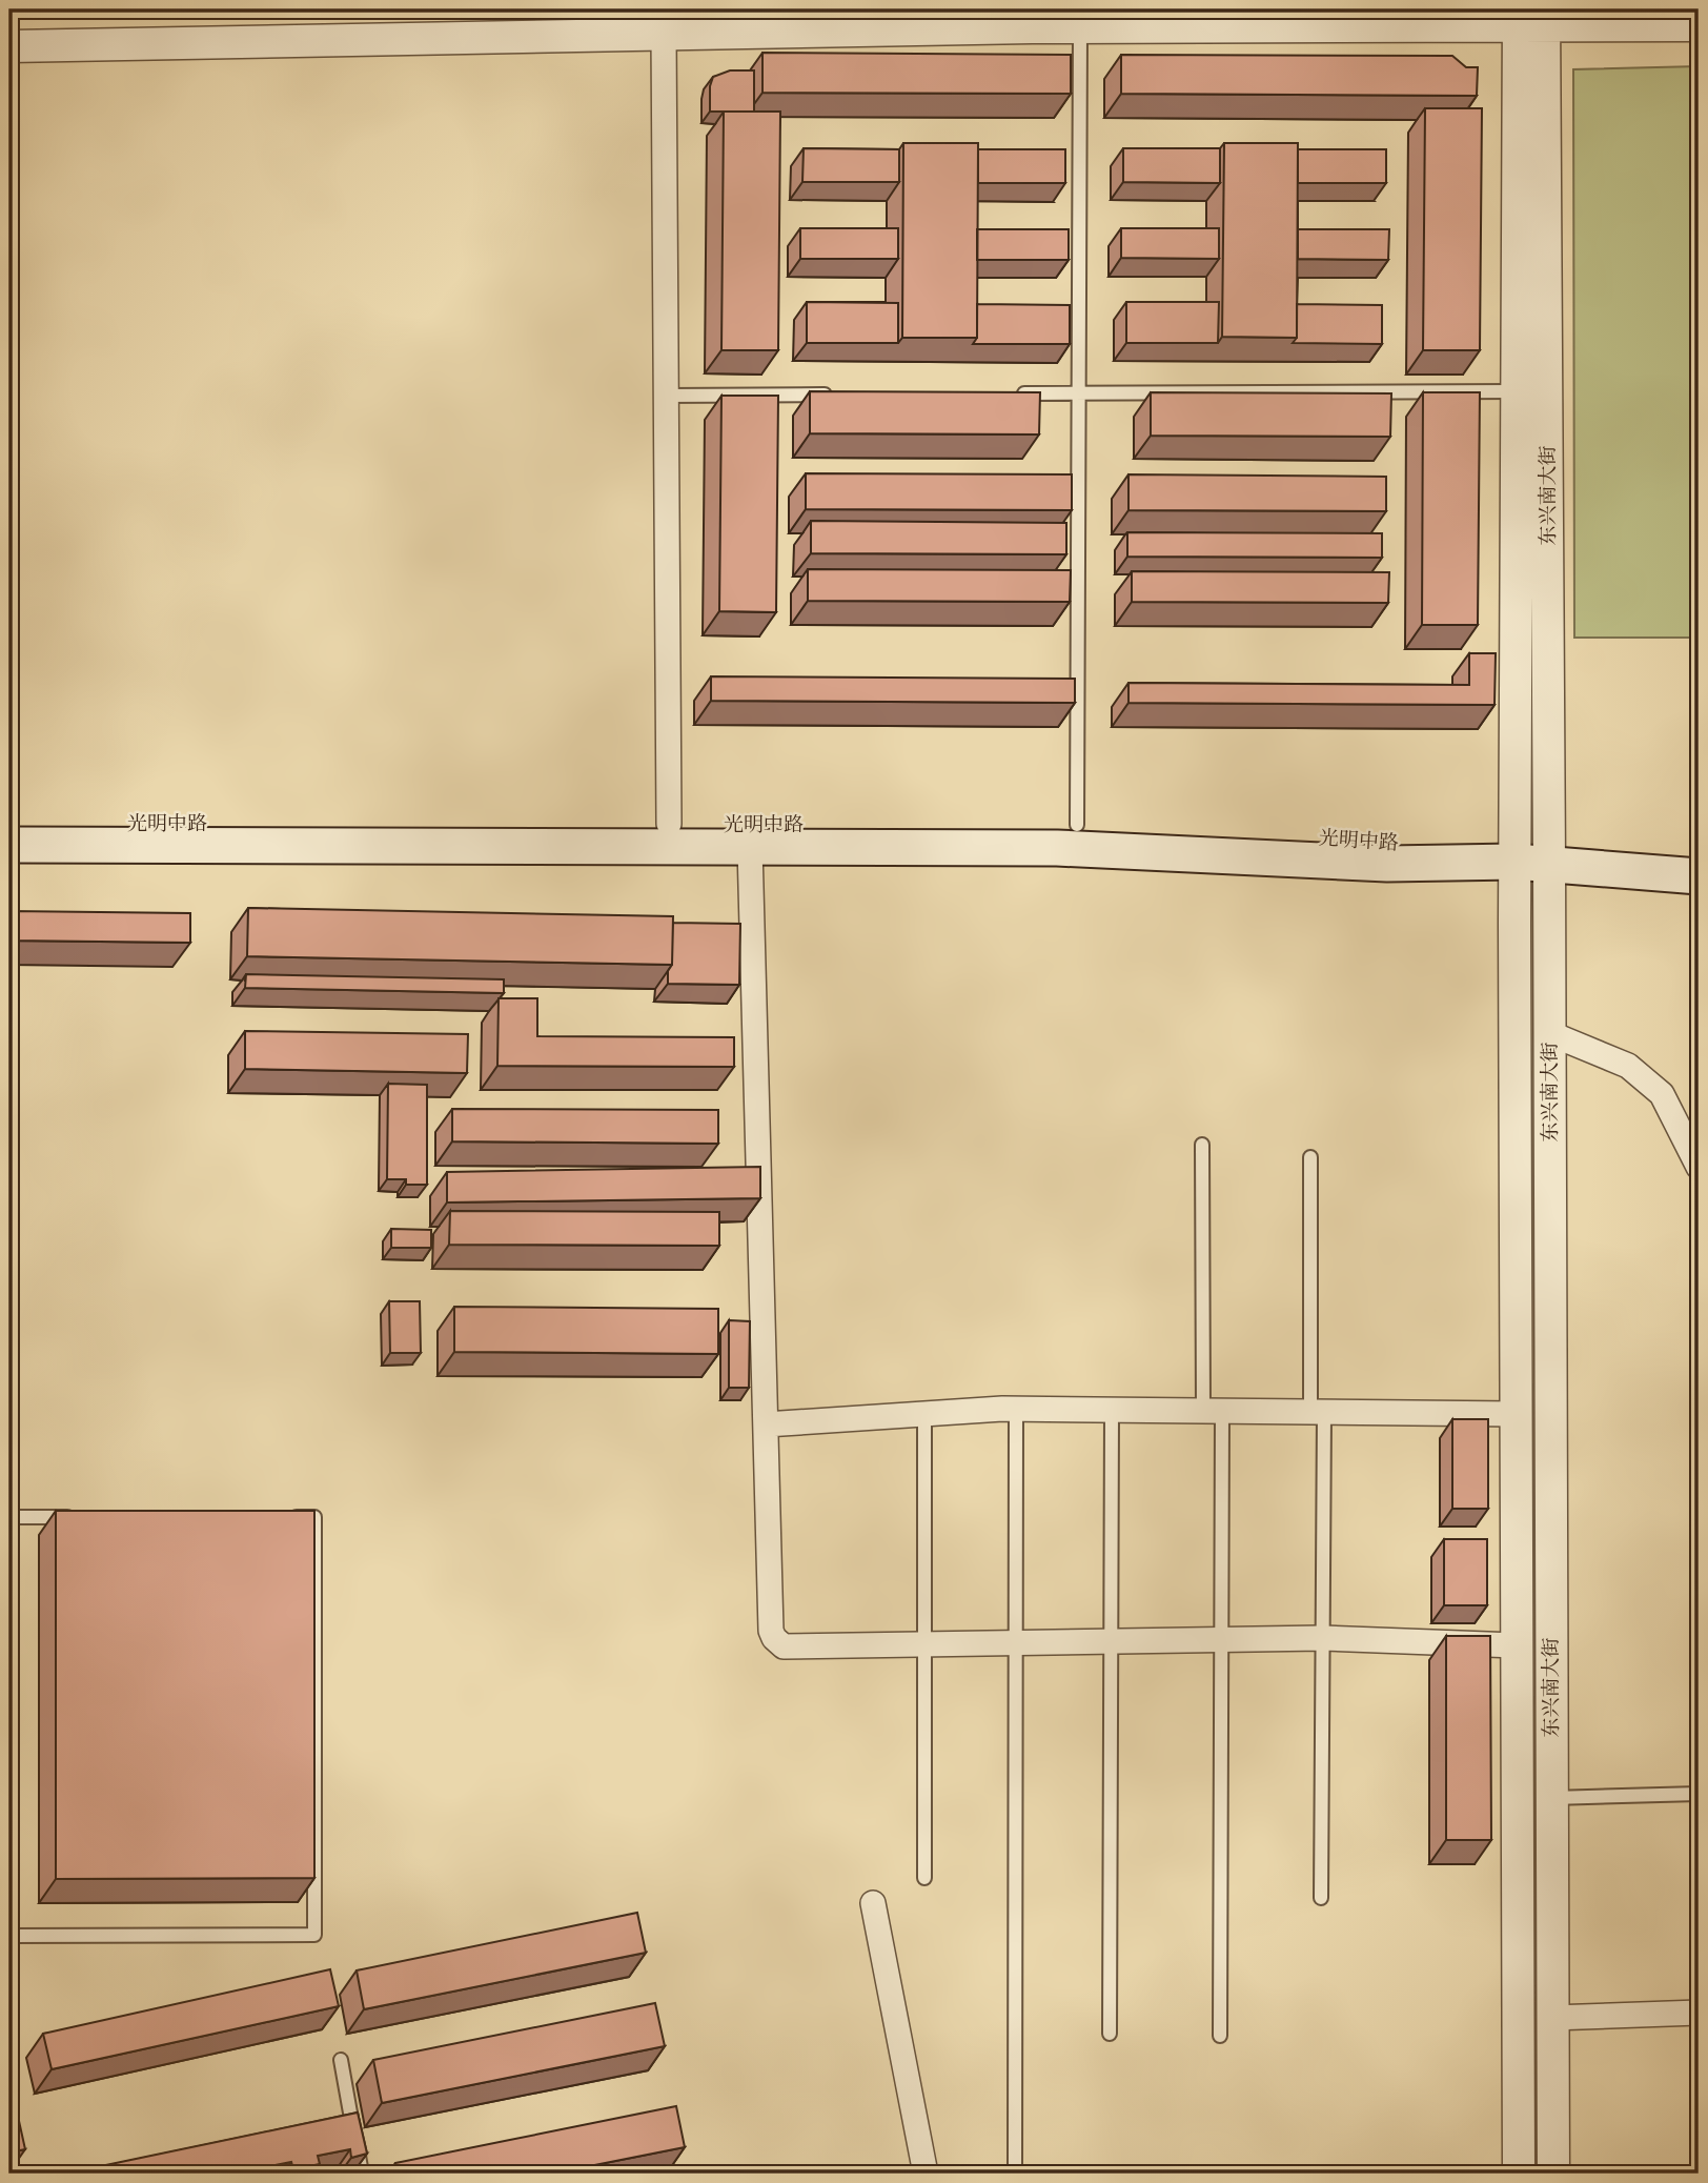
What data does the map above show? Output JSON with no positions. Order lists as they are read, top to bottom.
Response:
{
  "streets": {
    "main road": ["光明中路"],
    "street": ["东兴南大街"]
  },
  "crossings": [
    ["东兴南大街", "光明中路"]
  ]
}
